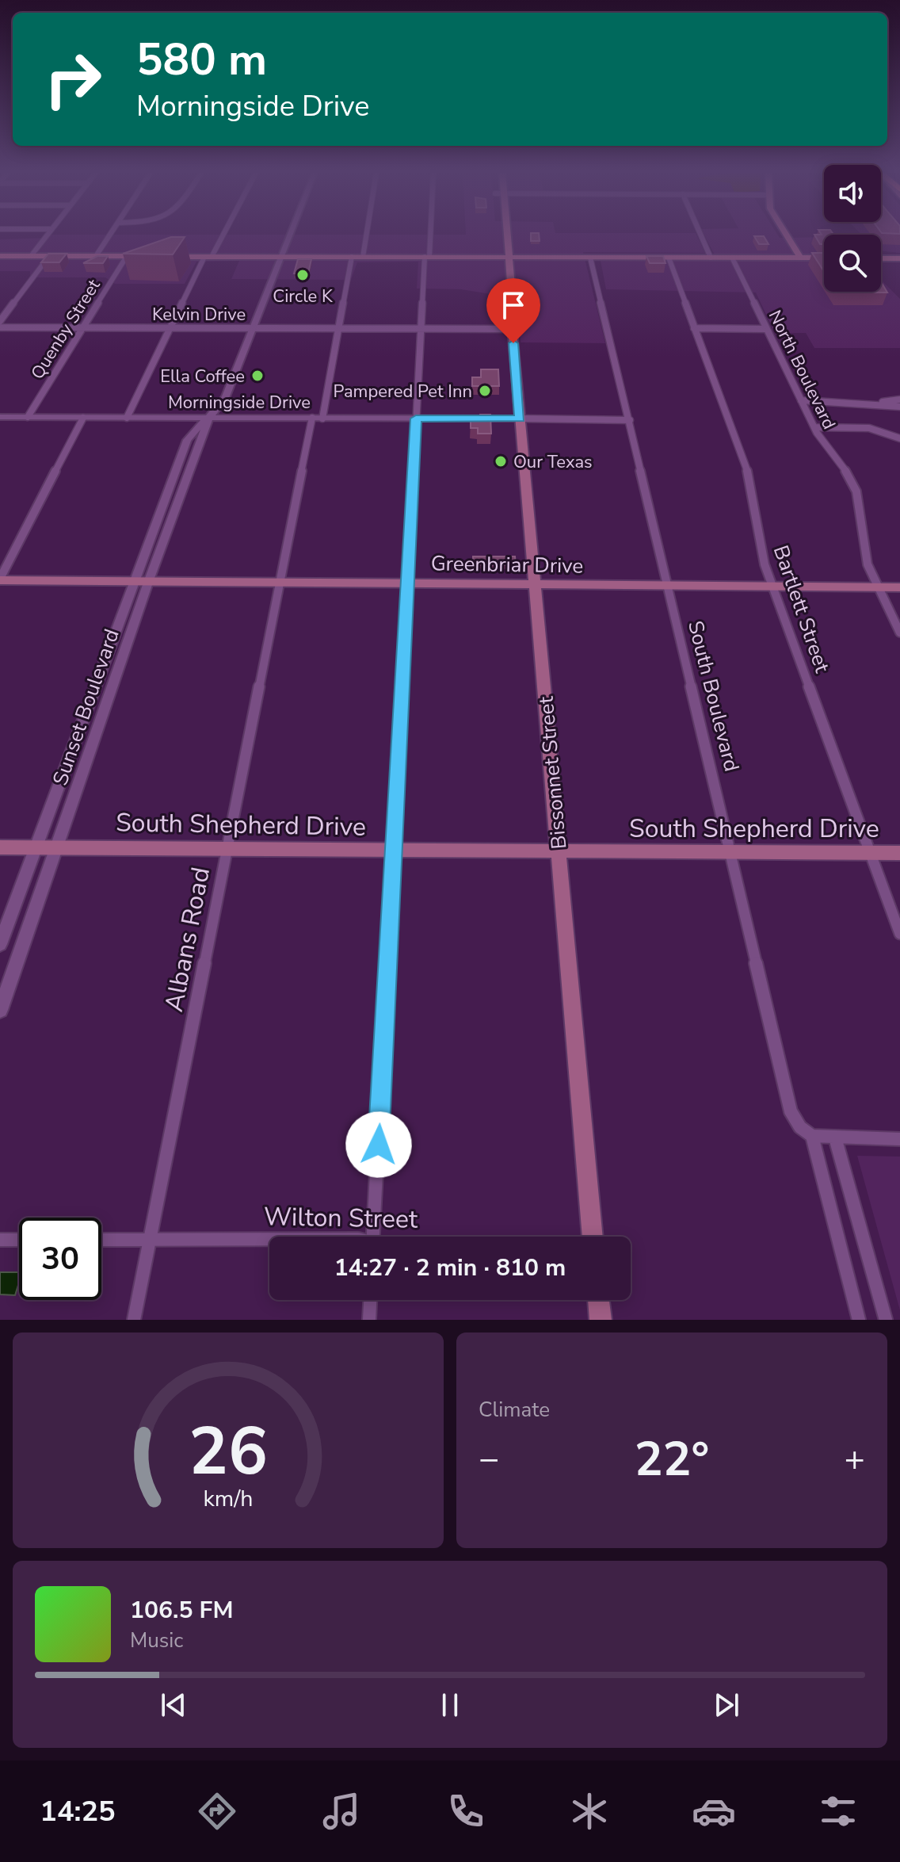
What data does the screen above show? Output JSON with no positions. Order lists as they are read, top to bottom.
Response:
{
  "streets": {
    "main road": ["Greenbriar Drive", "Bissonnet Street", "South Shepherd Drive"],
    "street": [
      "Kelvin Drive",
      "Quenby Street",
      "North Boulevard",
      "Morningside Drive",
      "Bartlett Street",
      "South Boulevard",
      "Sunset Boulevard",
      "Albans Road",
      "Wilton Street"
    ]
  },
  "crossings": [
    ["Kelvin Drive", "Quenby Street"],
    ["Kelvin Drive", "Sunset Boulevard"],
    ["Kelvin Drive", "Bissonnet Street"],
    ["Kelvin Drive", "Albans Road"],
    ["Quenby Street", "Morningside Drive"],
    ["North Boulevard", "Greenbriar Drive"],
    ["Morningside Drive", "South Boulevard"],
    ["Morningside Drive", "Sunset Boulevard"],
    ["Morningside Drive", "Bissonnet Street"],
    ["Morningside Drive", "Albans Road"],
    ["Greenbriar Drive", "Bartlett Street"],
    ["Greenbriar Drive", "South Boulevard"],
    ["Greenbriar Drive", "Sunset Boulevard"],
    ["Greenbriar Drive", "Bissonnet Street"],
    ["Greenbriar Drive", "Albans Road"],
    ["Bartlett Street", "South Shepherd Drive"],
    ["South Boulevard", "South Shepherd Drive"],
    ["Sunset Boulevard", "South Shepherd Drive"],
    ["Bissonnet Street", "South Shepherd Drive"],
    ["South Shepherd Drive", "Albans Road"],
    ["Albans Road", "Wilton Street"]
  ],
  "places": [
    "Circle K",
    "Ella Coffee",
    "Pampered Pet Inn",
    "Our Texas"
  ],
  "page": {
    "turn": ["580 m", "Morningside Drive"],
    "limit": "30",
    "trip": "14:27 · 2 min · 810 m",
    "tile": "Climate",
    "heat": ["−", "22°", "+"],
    "song": ["106.5 FM", "Music"],
    "tabs": "14:25",
    "gauge": ["26", "km/h"]
  }
}
